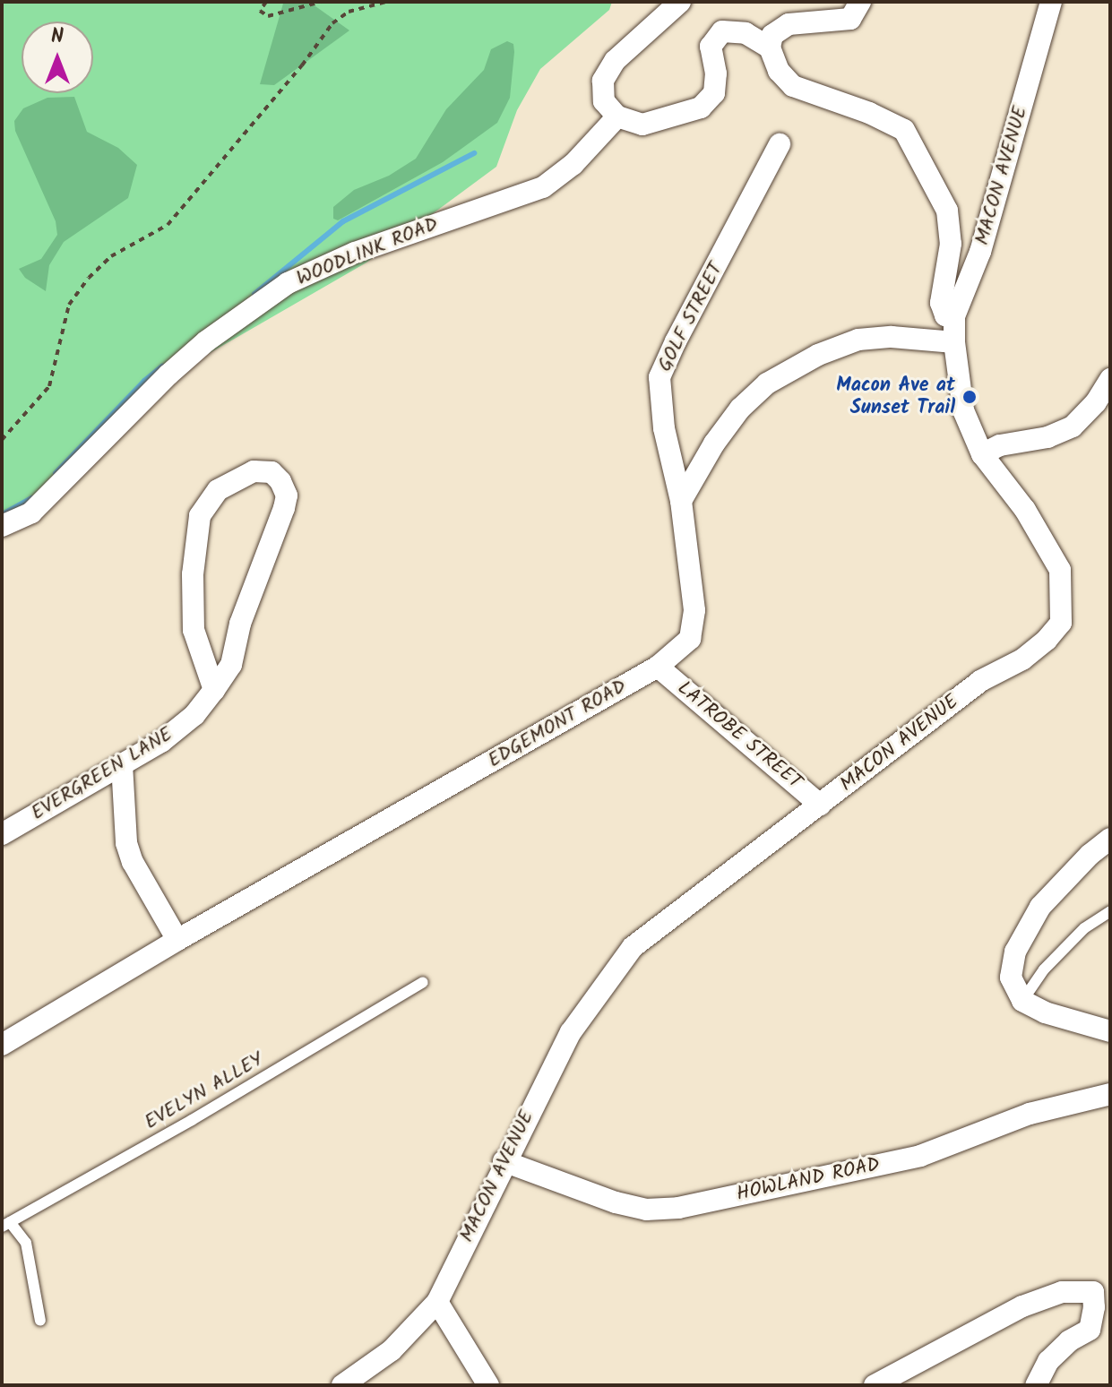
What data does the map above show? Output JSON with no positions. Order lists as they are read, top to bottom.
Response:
{
  "streets": {
    "street": [
      "MACON AVENUE",
      "WOODLINK ROAD",
      "GOLF STREET",
      "EDGEMONT ROAD",
      "LATROBE STREET",
      "EVERGREEN LANE",
      "HOWLAND ROAD"
    ],
    "lane": ["EVELYN ALLEY"]
  },
  "crossings": [
    ["MACON AVENUE", "LATROBE STREET"],
    ["MACON AVENUE", "HOWLAND ROAD"],
    ["GOLF STREET", "EDGEMONT ROAD"],
    ["EDGEMONT ROAD", "LATROBE STREET"]
  ],
  "places": ["Macon Ave at Sunset Trail"],
  "north": "top"
}
